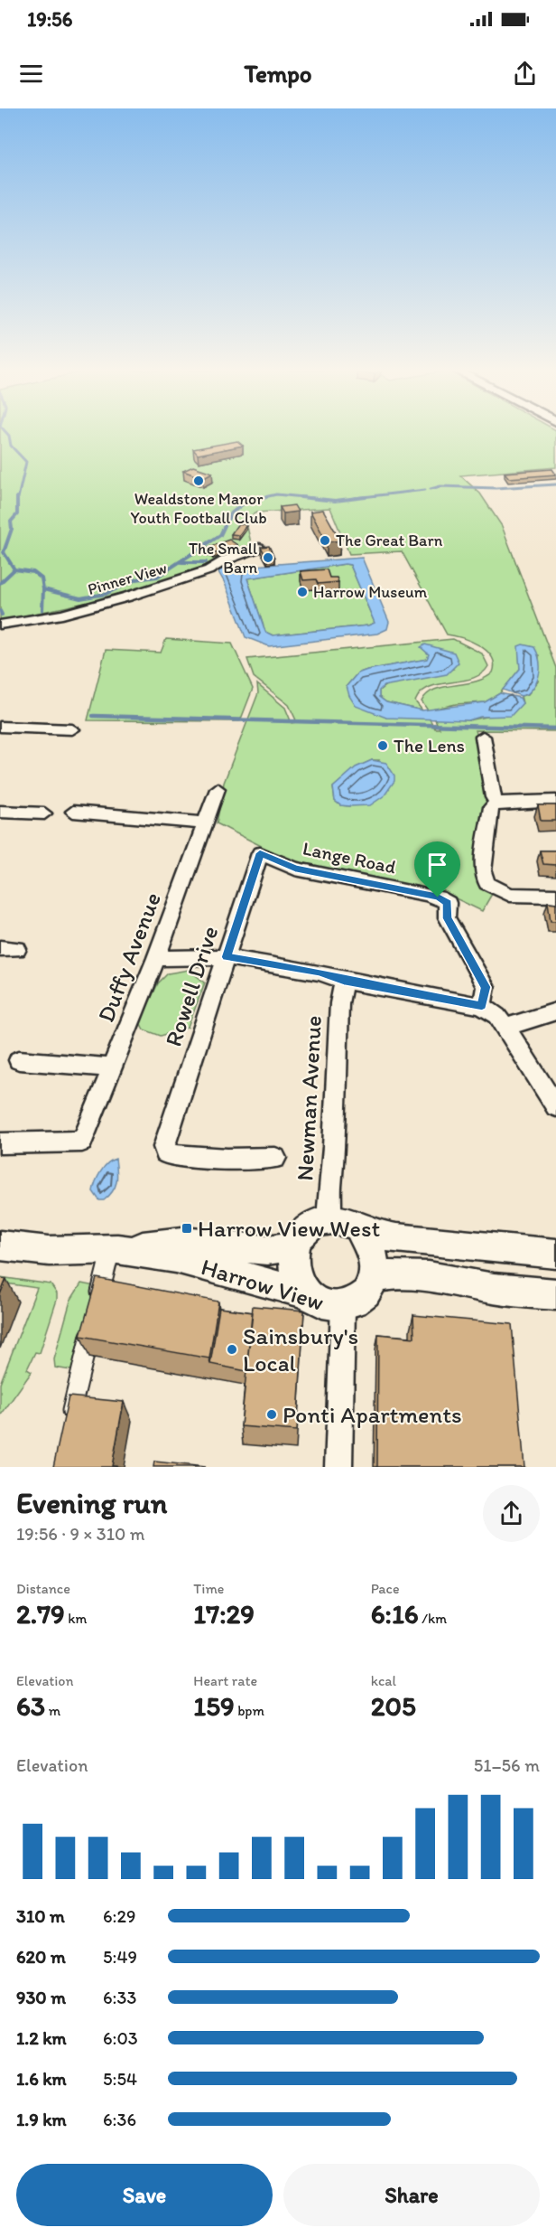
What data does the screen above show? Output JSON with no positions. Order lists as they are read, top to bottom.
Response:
{
  "streets": {
    "street": [
      "Pinner View",
      "Lange Road",
      "Duffy Avenue",
      "Rowell Drive",
      "Newman Avenue",
      "Harrow View"
    ]
  },
  "crossings": [
    ["Lange Road", "Rowell Drive"],
    ["Newman Avenue", "Harrow View"]
  ],
  "places": {
    "other": [
      "Wealdstone Manor Youth Football Club",
      "The Great Barn",
      "The Small Barn",
      "Harrow Museum",
      "The Lens",
      "Sainsbury's Local",
      "Ponti Apartments"
    ],
    "transit": ["Harrow View West"]
  },
  "page": {
    "status": "19:56",
    "header": "Tempo",
    "heading": ["Evening run", "19:56 · 9 × 310 m"],
    "stats": [
      ["Distance", "2.79 km"],
      ["Time", "17:29"],
      ["Pace", "6:16 /km"],
      ["Elevation", "63 m"],
      ["Heart rate", "159 bpm"],
      ["kcal", "205"]
    ],
    "chart": ["Elevation", "51–56 m"],
    "list": [
      {
        "name": "310 m",
        "note": "6:29"
      },
      {
        "name": "620 m",
        "note": "5:49"
      },
      {
        "name": "930 m",
        "note": "6:33"
      },
      {
        "name": "1.2 km",
        "note": "6:03"
      },
      {
        "name": "1.6 km",
        "note": "5:54"
      },
      {
        "name": "1.9 km",
        "note": "6:36"
      }
    ],
    "buttons": ["Save", "Share"]
  }
}
